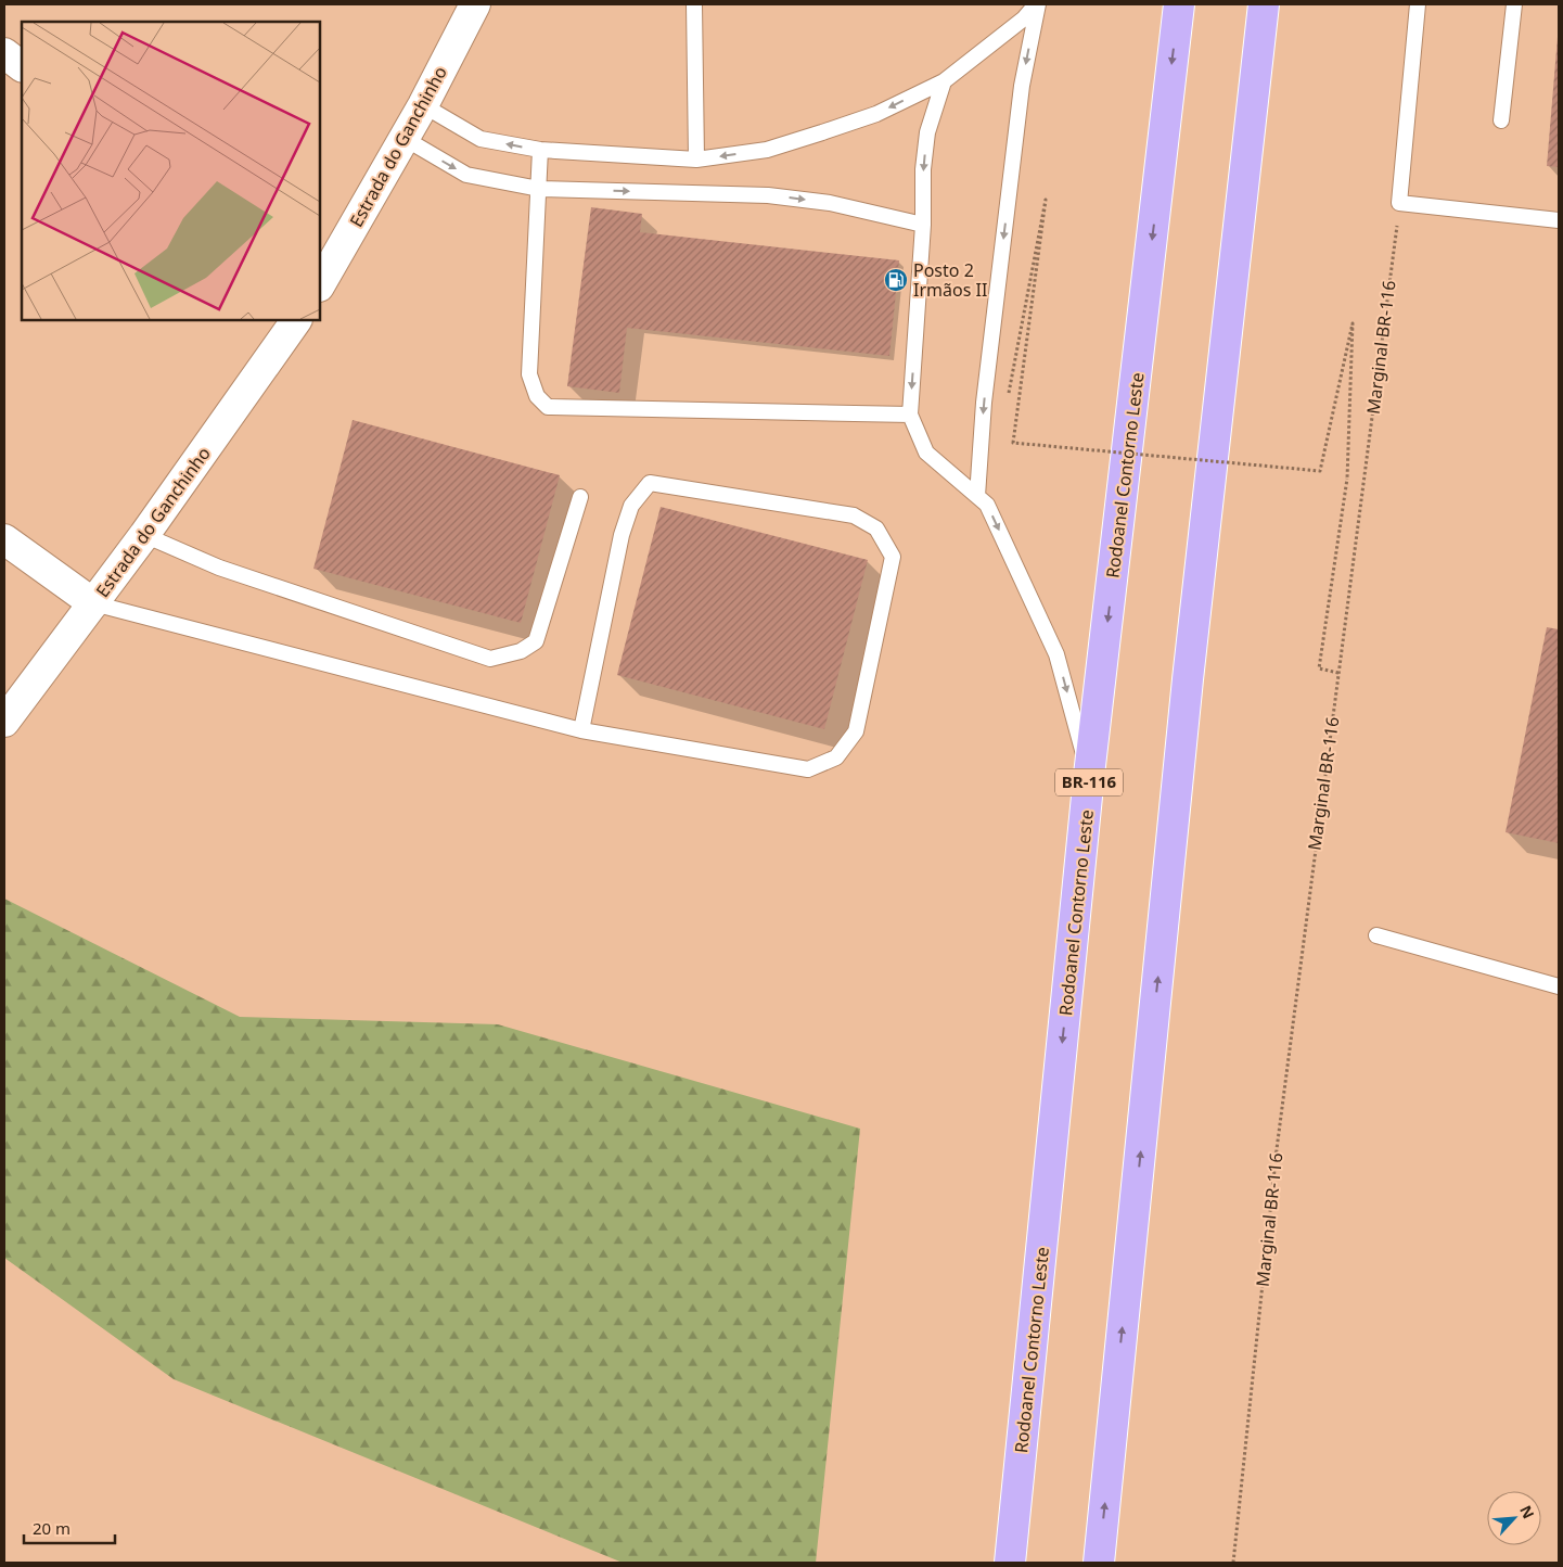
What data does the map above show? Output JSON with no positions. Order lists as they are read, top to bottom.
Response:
{
  "streets": {
    "highway": ["Rodoanel Contorno Leste", "BR-116"],
    "street": ["Estrada do Ganchinho"],
    "path": ["Marginal BR-116"]
  },
  "places": {
    "fuel station": ["Posto 2 Irmãos II"]
  },
  "scale_bar": "20 m",
  "north": "top right"
}
